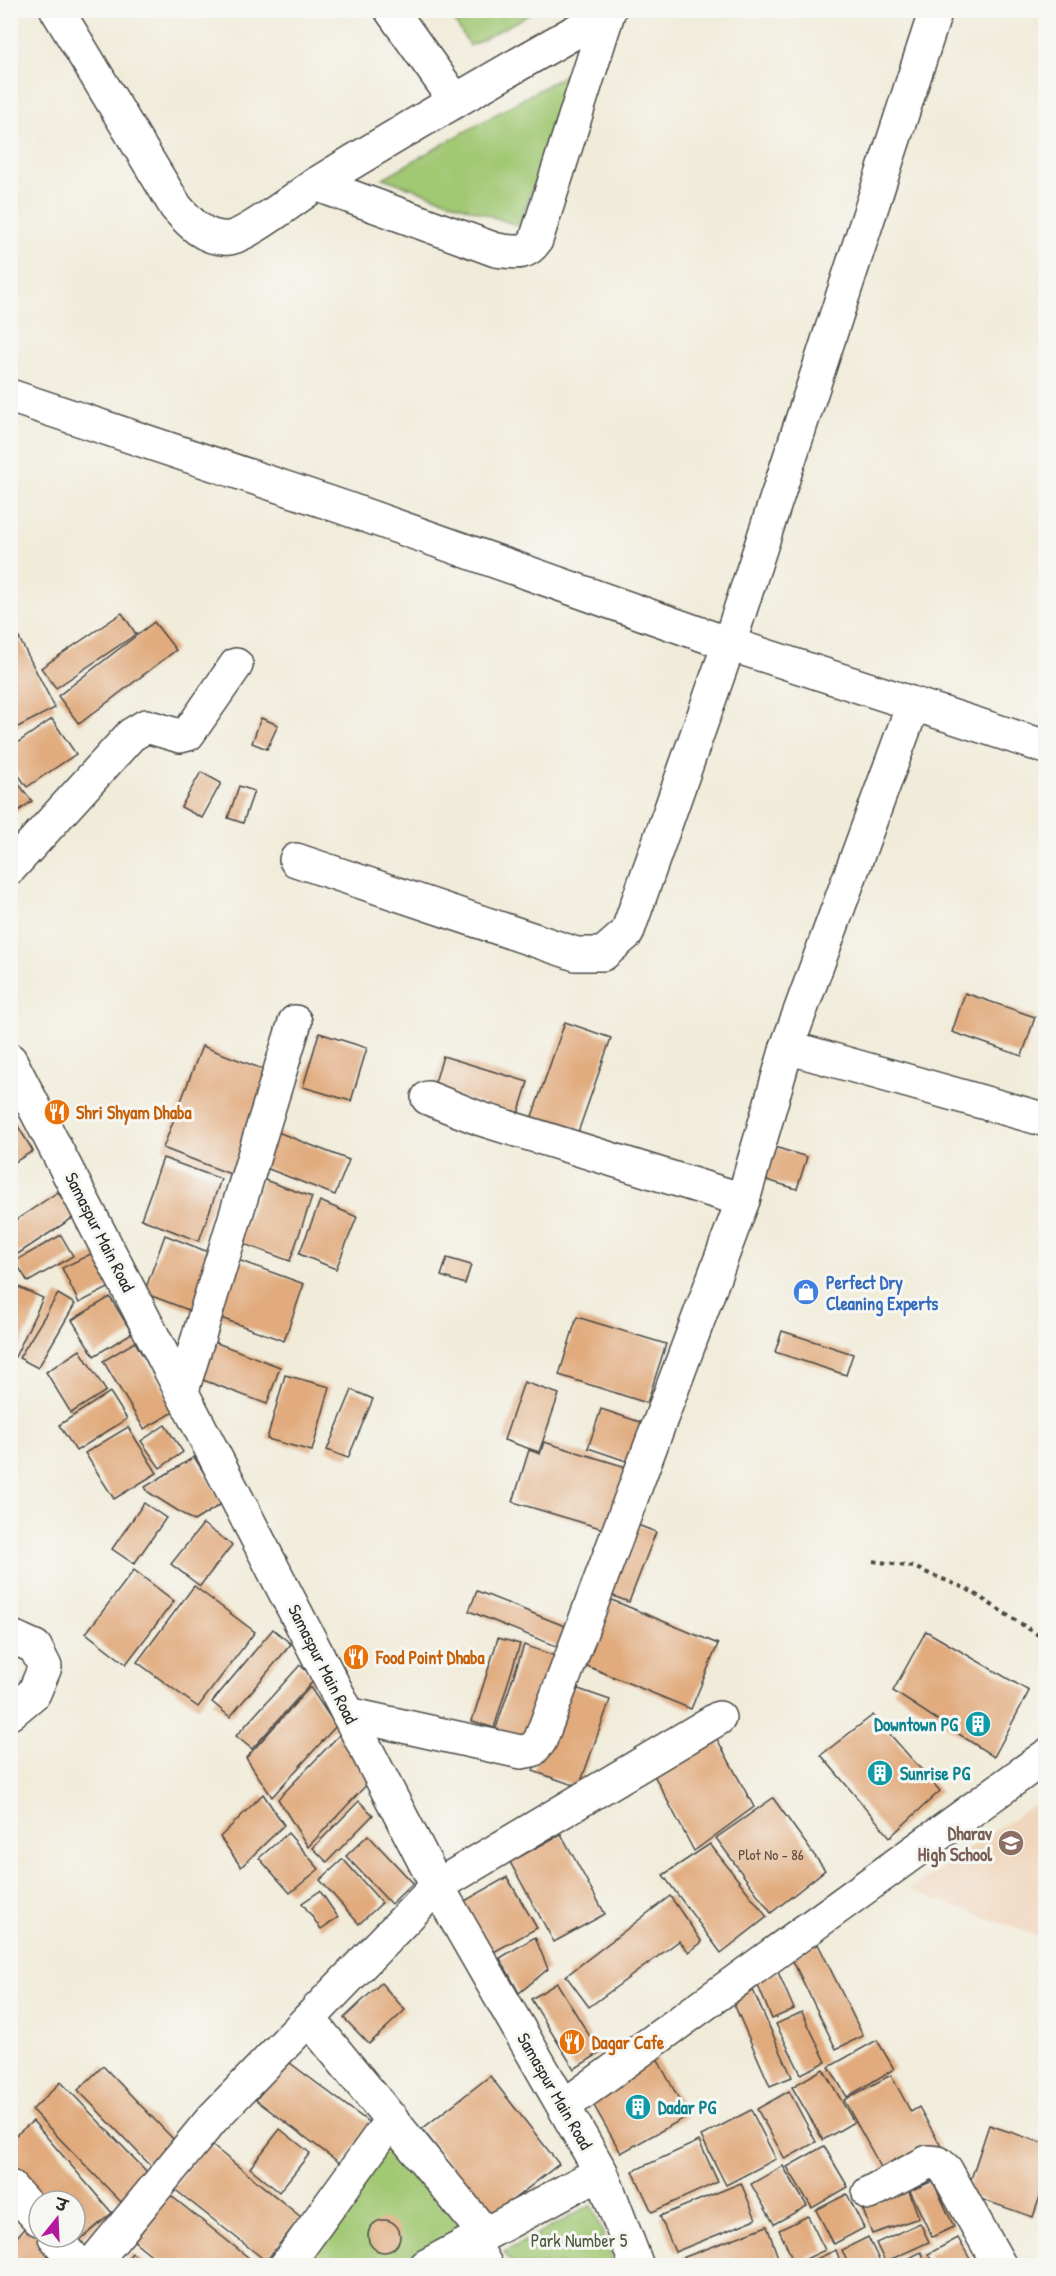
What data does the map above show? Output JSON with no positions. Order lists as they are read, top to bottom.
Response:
{
  "streets": {
    "street": ["Samaspur Main Road"]
  },
  "parks": ["Park Number 5"],
  "places": {
    "restaurant": ["Shri Shyam Dhaba", "Food Point Dhaba", "Dagar Cafe"],
    "shop": ["Perfect Dry Cleaning Experts"],
    "building": ["Downtown PG", "Sunrise PG", "Dadar PG"],
    "school or university": ["Dharav High School"]
  },
  "house_numbers": ["Plot No - 86"],
  "north": "top"
}
